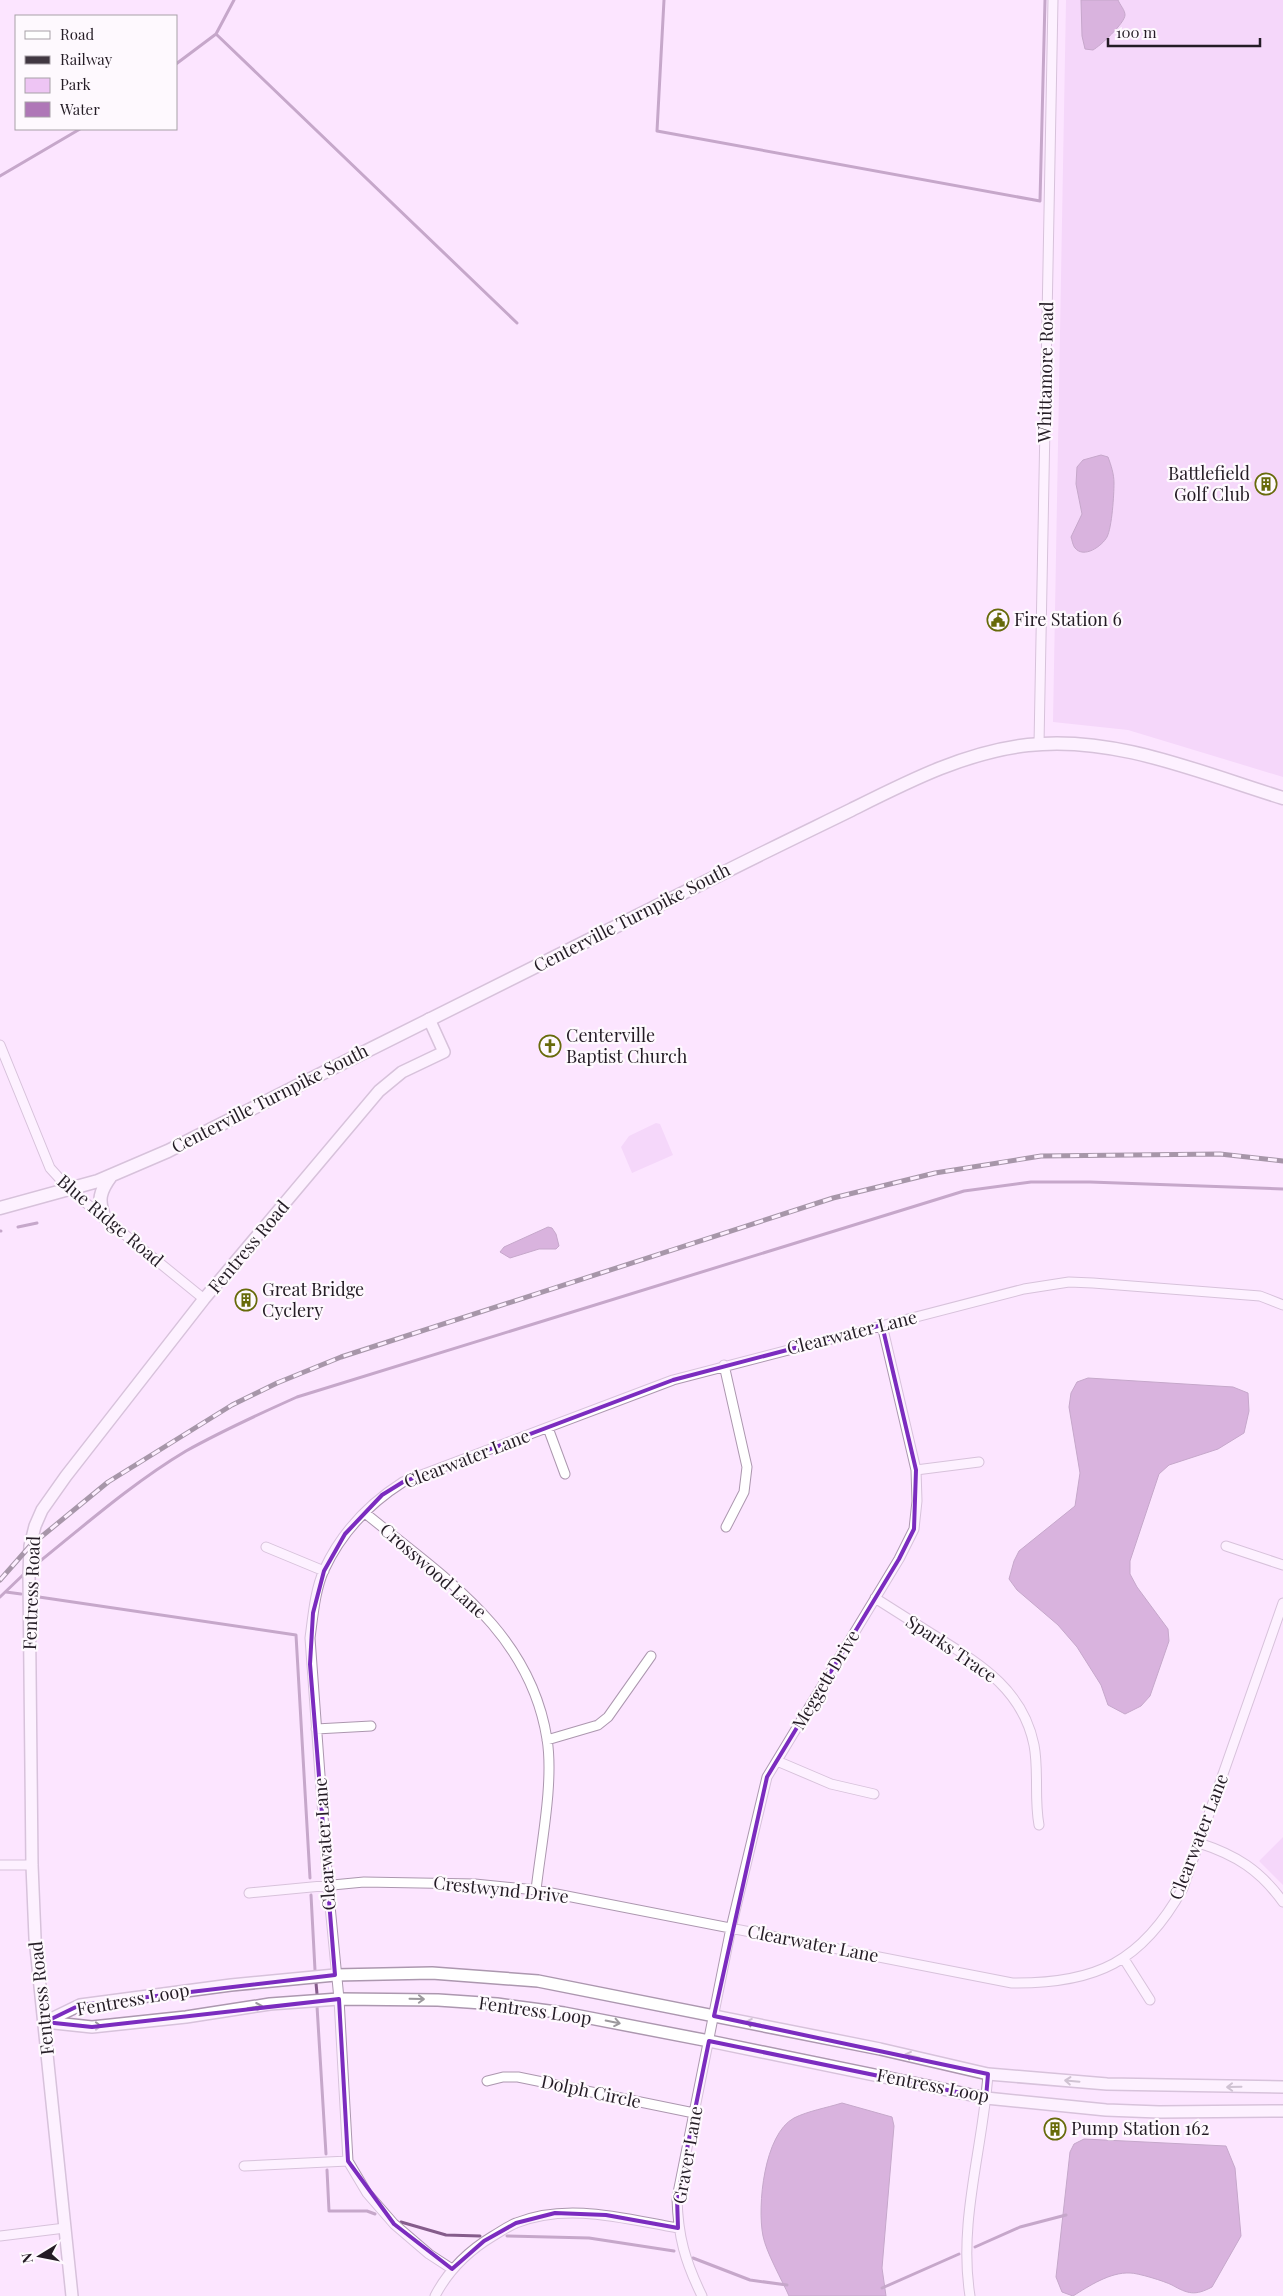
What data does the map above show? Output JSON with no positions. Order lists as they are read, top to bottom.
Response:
{
  "streets": {
    "main road": ["Centerville Turnpike South"],
    "street": [
      "Whittamore Road",
      "Blue Ridge Road",
      "Fentress Road",
      "Clearwater Lane",
      "Crosswood Lane",
      "Sparks Trace",
      "Meggett Drive",
      "Crestwynd Drive",
      "Fentress Loop",
      "Dolph Circle",
      "Graver Lane"
    ]
  },
  "crossings": [
    ["Whittamore Road", "Centerville Turnpike South"],
    ["Centerville Turnpike South", "Blue Ridge Road"],
    ["Centerville Turnpike South", "Fentress Road"],
    ["Blue Ridge Road", "Fentress Road"],
    ["Fentress Road", "Fentress Loop"],
    ["Clearwater Lane", "Crosswood Lane"],
    ["Clearwater Lane", "Meggett Drive"],
    ["Clearwater Lane", "Crestwynd Drive"],
    ["Clearwater Lane", "Fentress Loop"],
    ["Crosswood Lane", "Crestwynd Drive"],
    ["Sparks Trace", "Meggett Drive"],
    ["Meggett Drive", "Crestwynd Drive"],
    ["Meggett Drive", "Fentress Loop"],
    ["Meggett Drive", "Graver Lane"],
    ["Fentress Loop", "Graver Lane"],
    ["Dolph Circle", "Graver Lane"]
  ],
  "places": {
    "building": ["Battlefield Golf Club", "Great Bridge Cyclery", "Pump Station 162"],
    "public building": ["Fire Station 6"],
    "church": ["Centerville Baptist Church"]
  },
  "legend": [
    "Road",
    "Railway",
    "Park",
    "Water"
  ],
  "scale_bar": "100 m",
  "north": "left"
}
